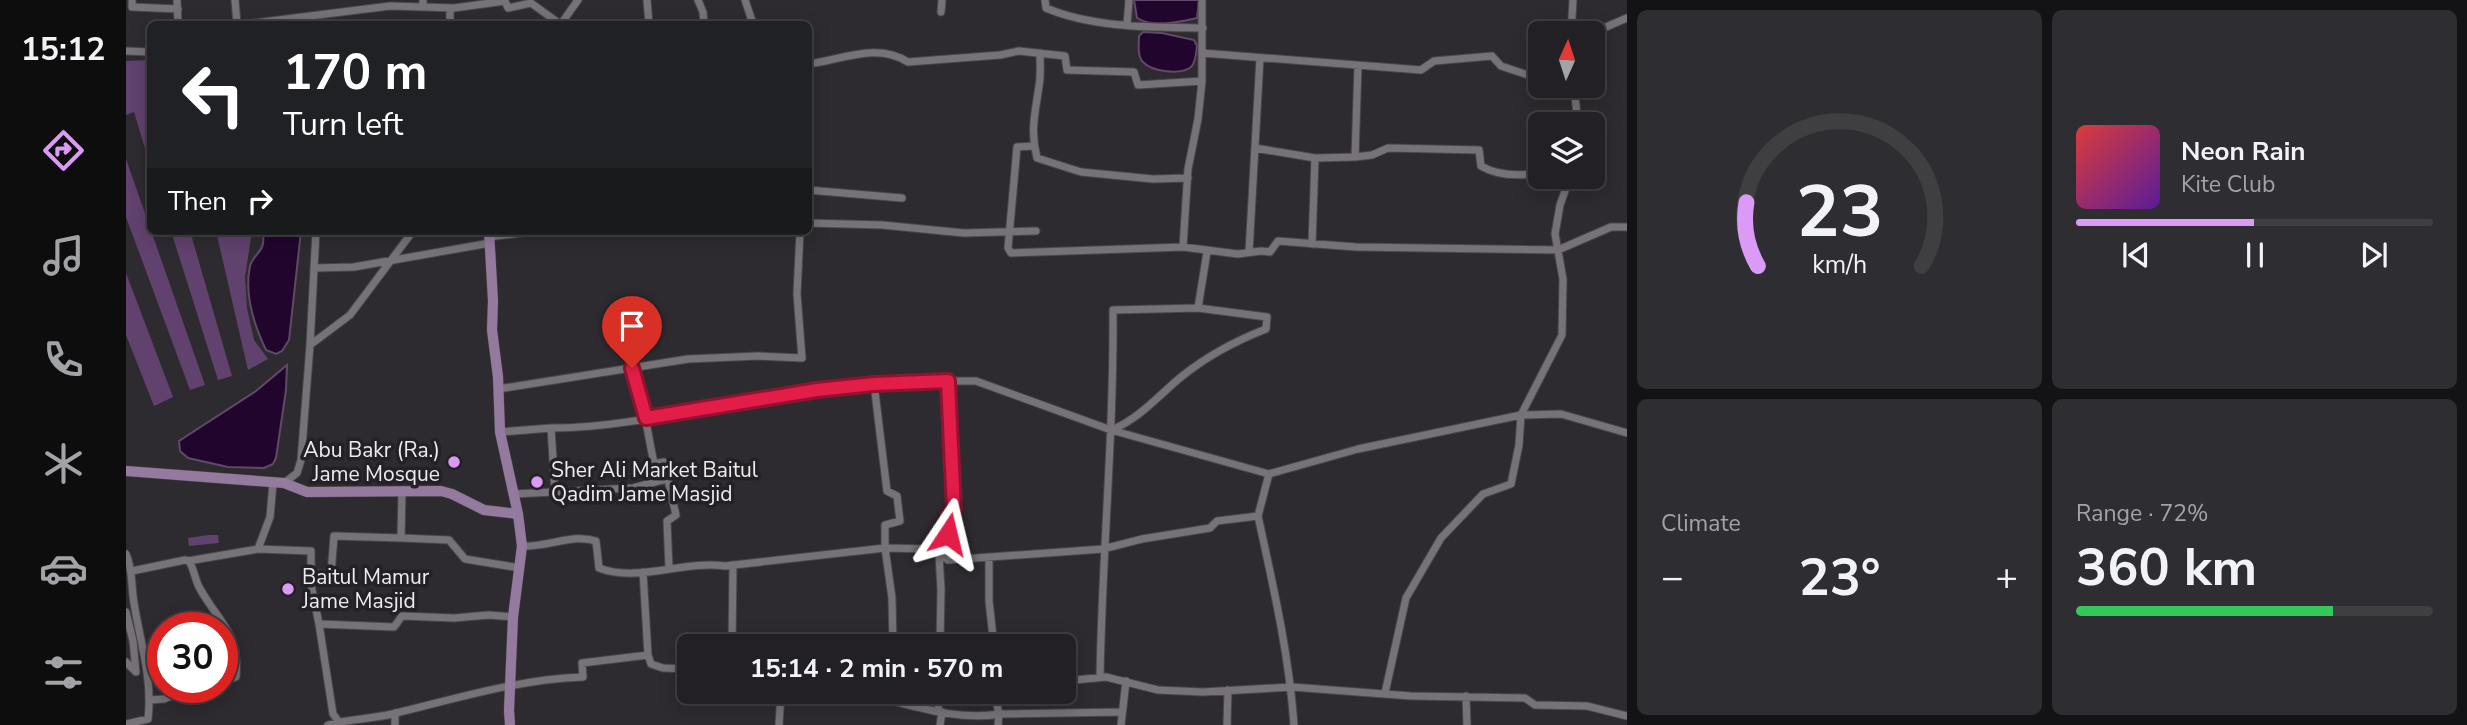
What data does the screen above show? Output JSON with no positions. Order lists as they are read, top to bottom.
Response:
{
  "places": ["Abu Bakr (Ra.) Jame Mosque", "Sher Ali Market Baitul Qadim Jame Masjid", "Baitul Mamur Jame Masjid"],
  "north": "top",
  "page": {
    "tabs": "15:12",
    "turn": ["170 m", "Turn left"],
    "song": ["Neon Rain", "Kite Club"],
    "then": "Then",
    "tile": [
      "Climate",
      ["Range · 72%", "360 km"]
    ],
    "heat": ["−", "23°", "+"],
    "limit": "30",
    "trip": "15:14 · 2 min · 570 m",
    "gauge": ["23", "km/h"]
  }
}
